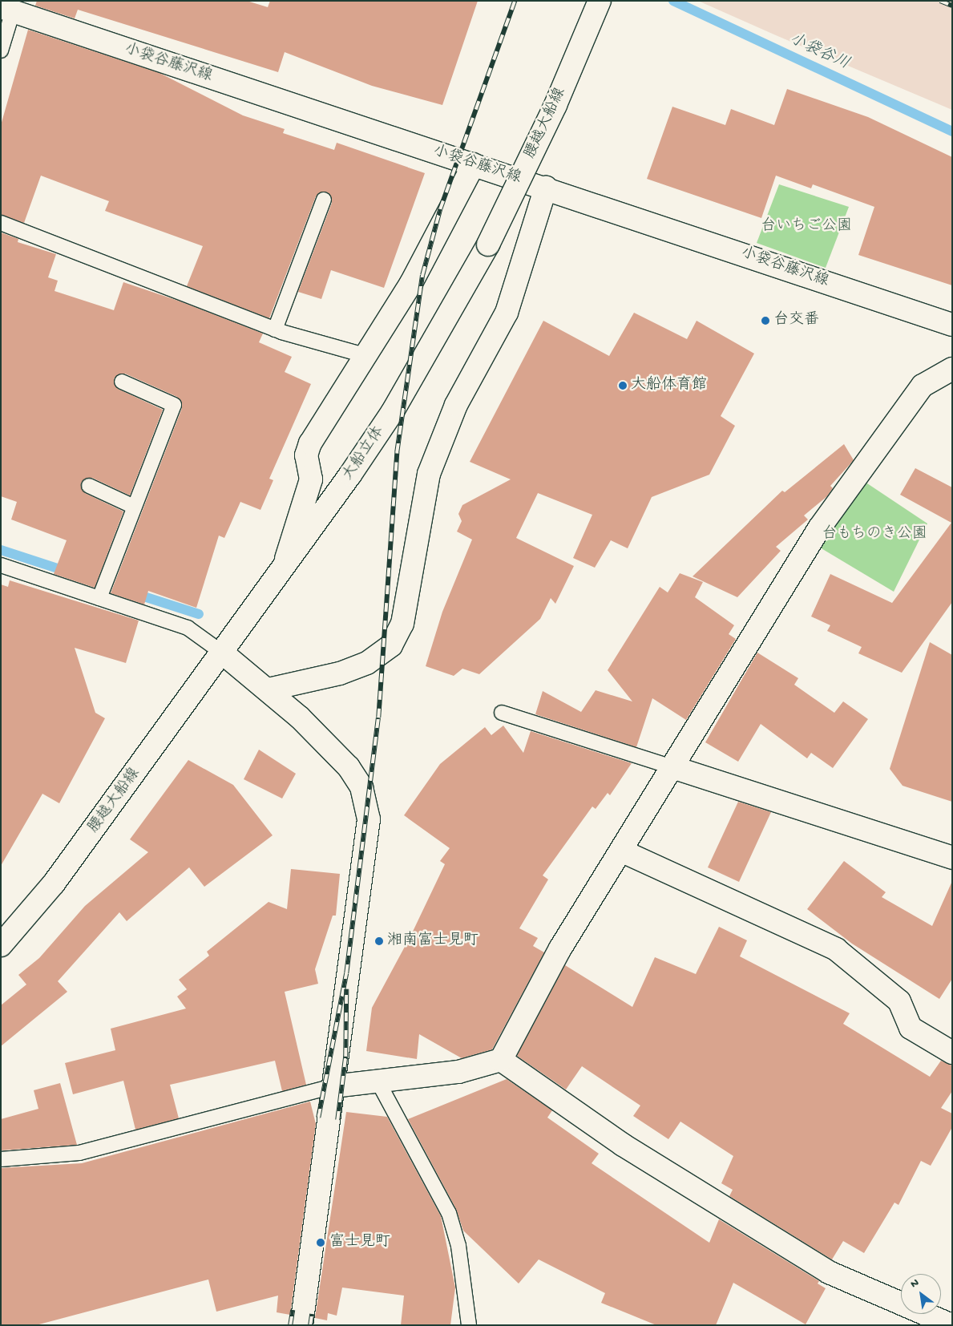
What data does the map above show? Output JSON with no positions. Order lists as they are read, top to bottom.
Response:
{
  "streets": {
    "street": ["小袋谷藤沢線", "腰越大船線", "大船立体"]
  },
  "crossings": [
    ["腰越大船線", "大船立体"]
  ],
  "water": ["小袋谷川"],
  "parks": ["台いちご公園", "台もちのき公園"],
  "places": [
    "台交番",
    "大船体育館",
    "湘南富士見町",
    "富士見町"
  ],
  "north": "top left"
}
